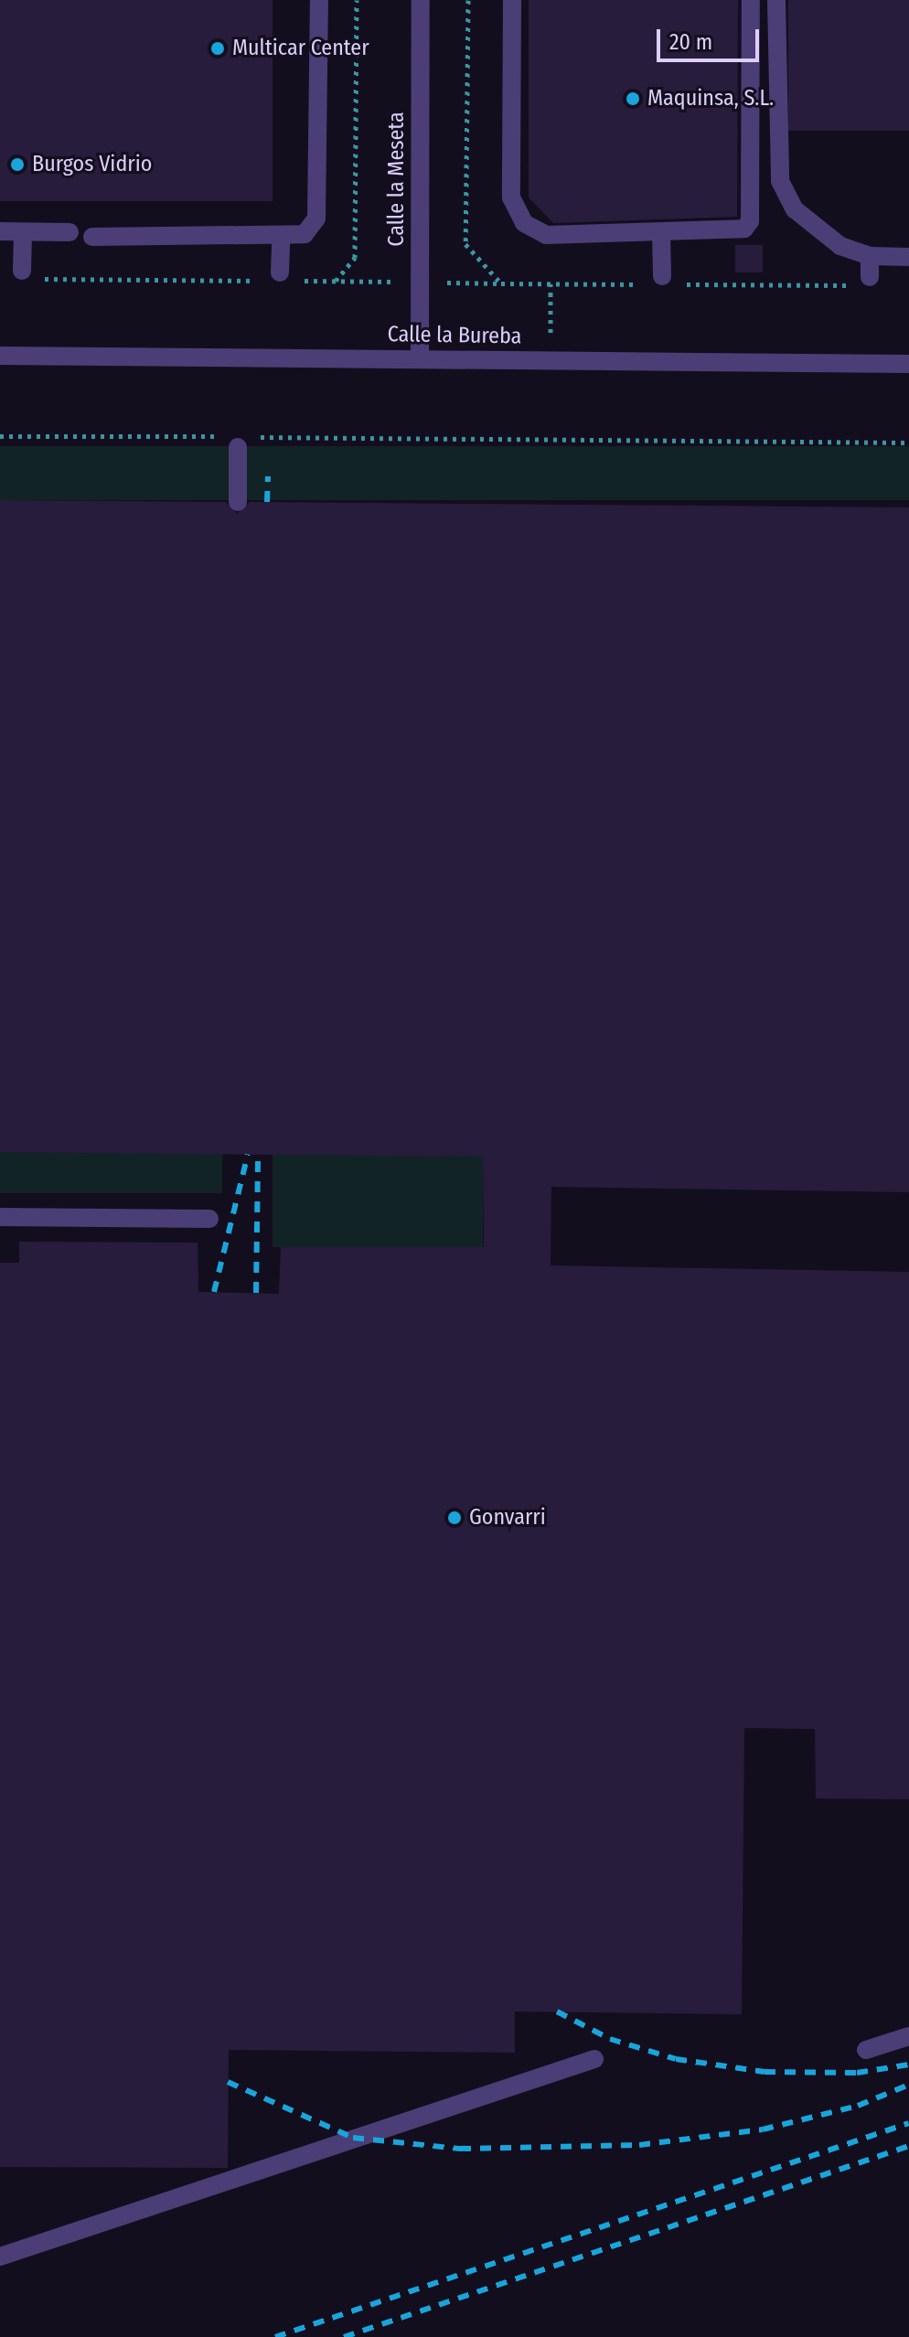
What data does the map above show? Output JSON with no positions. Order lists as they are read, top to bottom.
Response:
{
  "streets": {
    "street": ["Calle la Meseta", "Calle la Bureba"]
  },
  "crossings": [
    ["Calle la Meseta", "Calle la Bureba"]
  ],
  "places": [
    "Multicar Center",
    "Maquinsa, S.L.",
    "Burgos Vidrio",
    "Gonvarri"
  ],
  "scale_bar": "20 m"
}
